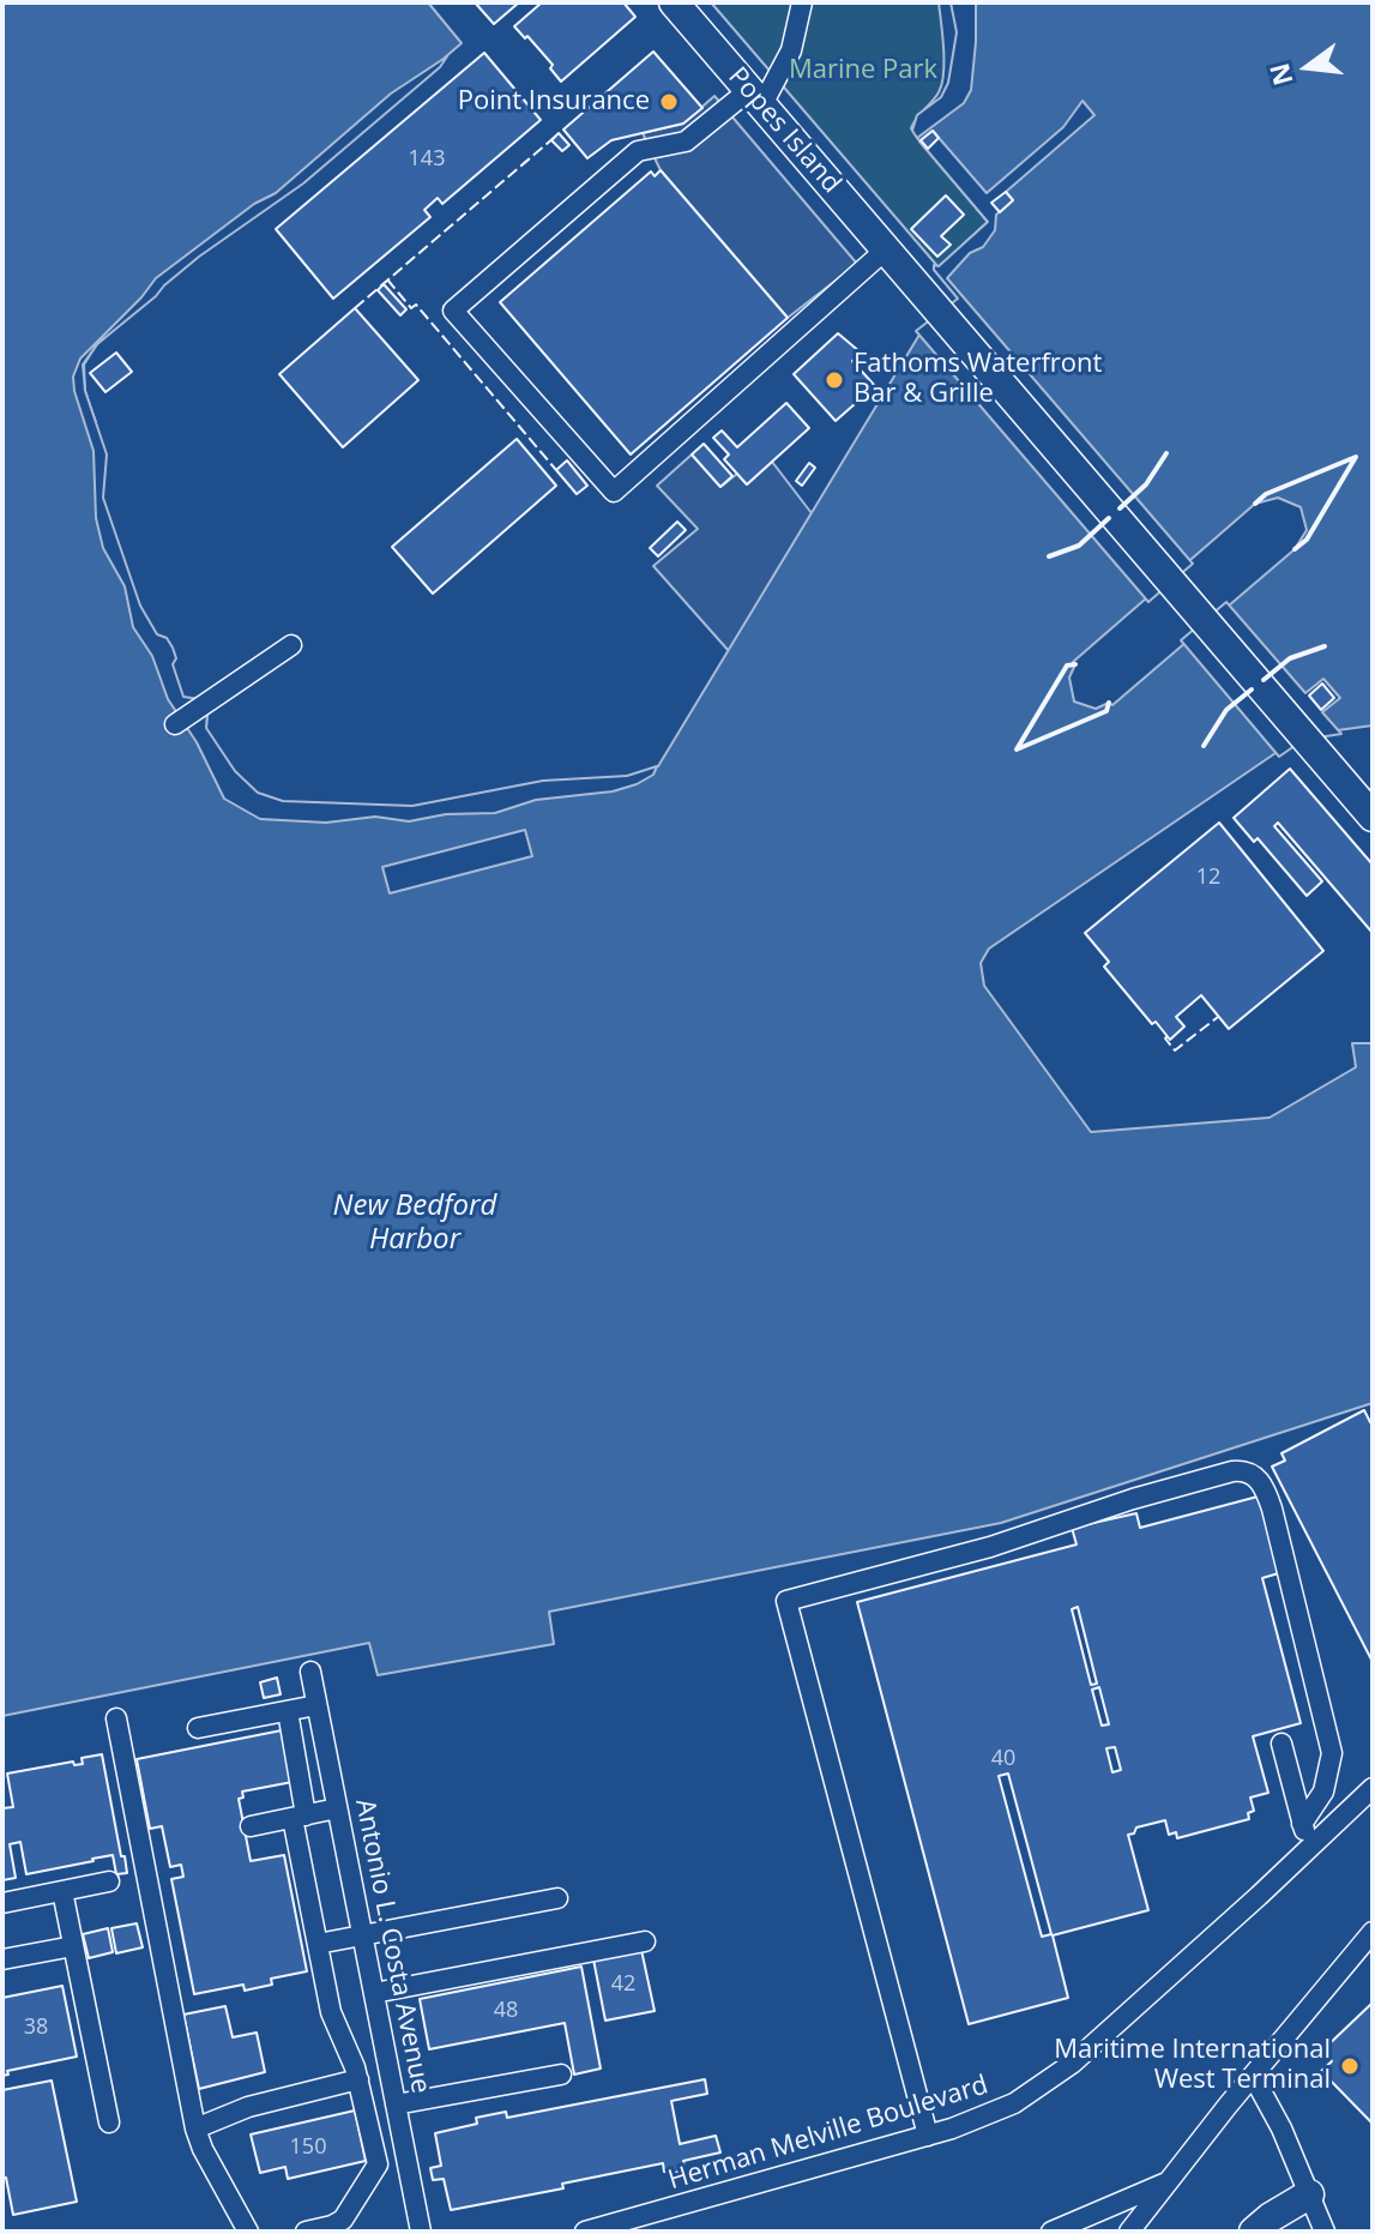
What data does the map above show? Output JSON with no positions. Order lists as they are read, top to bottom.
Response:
{
  "streets": {
    "highway": ["Popes Island"],
    "street": ["Antonio L. Costa Avenue", "Herman Melville Boulevard"]
  },
  "water": ["New Bedford Harbor"],
  "parks": ["Marine Park"],
  "places": ["Point Insurance", "Fathoms Waterfront Bar & Grille", "Maritime International West Terminal"],
  "house_numbers": [
    "143",
    "12",
    "40",
    "42",
    "48",
    "38",
    "150"
  ],
  "north": "left"
}
